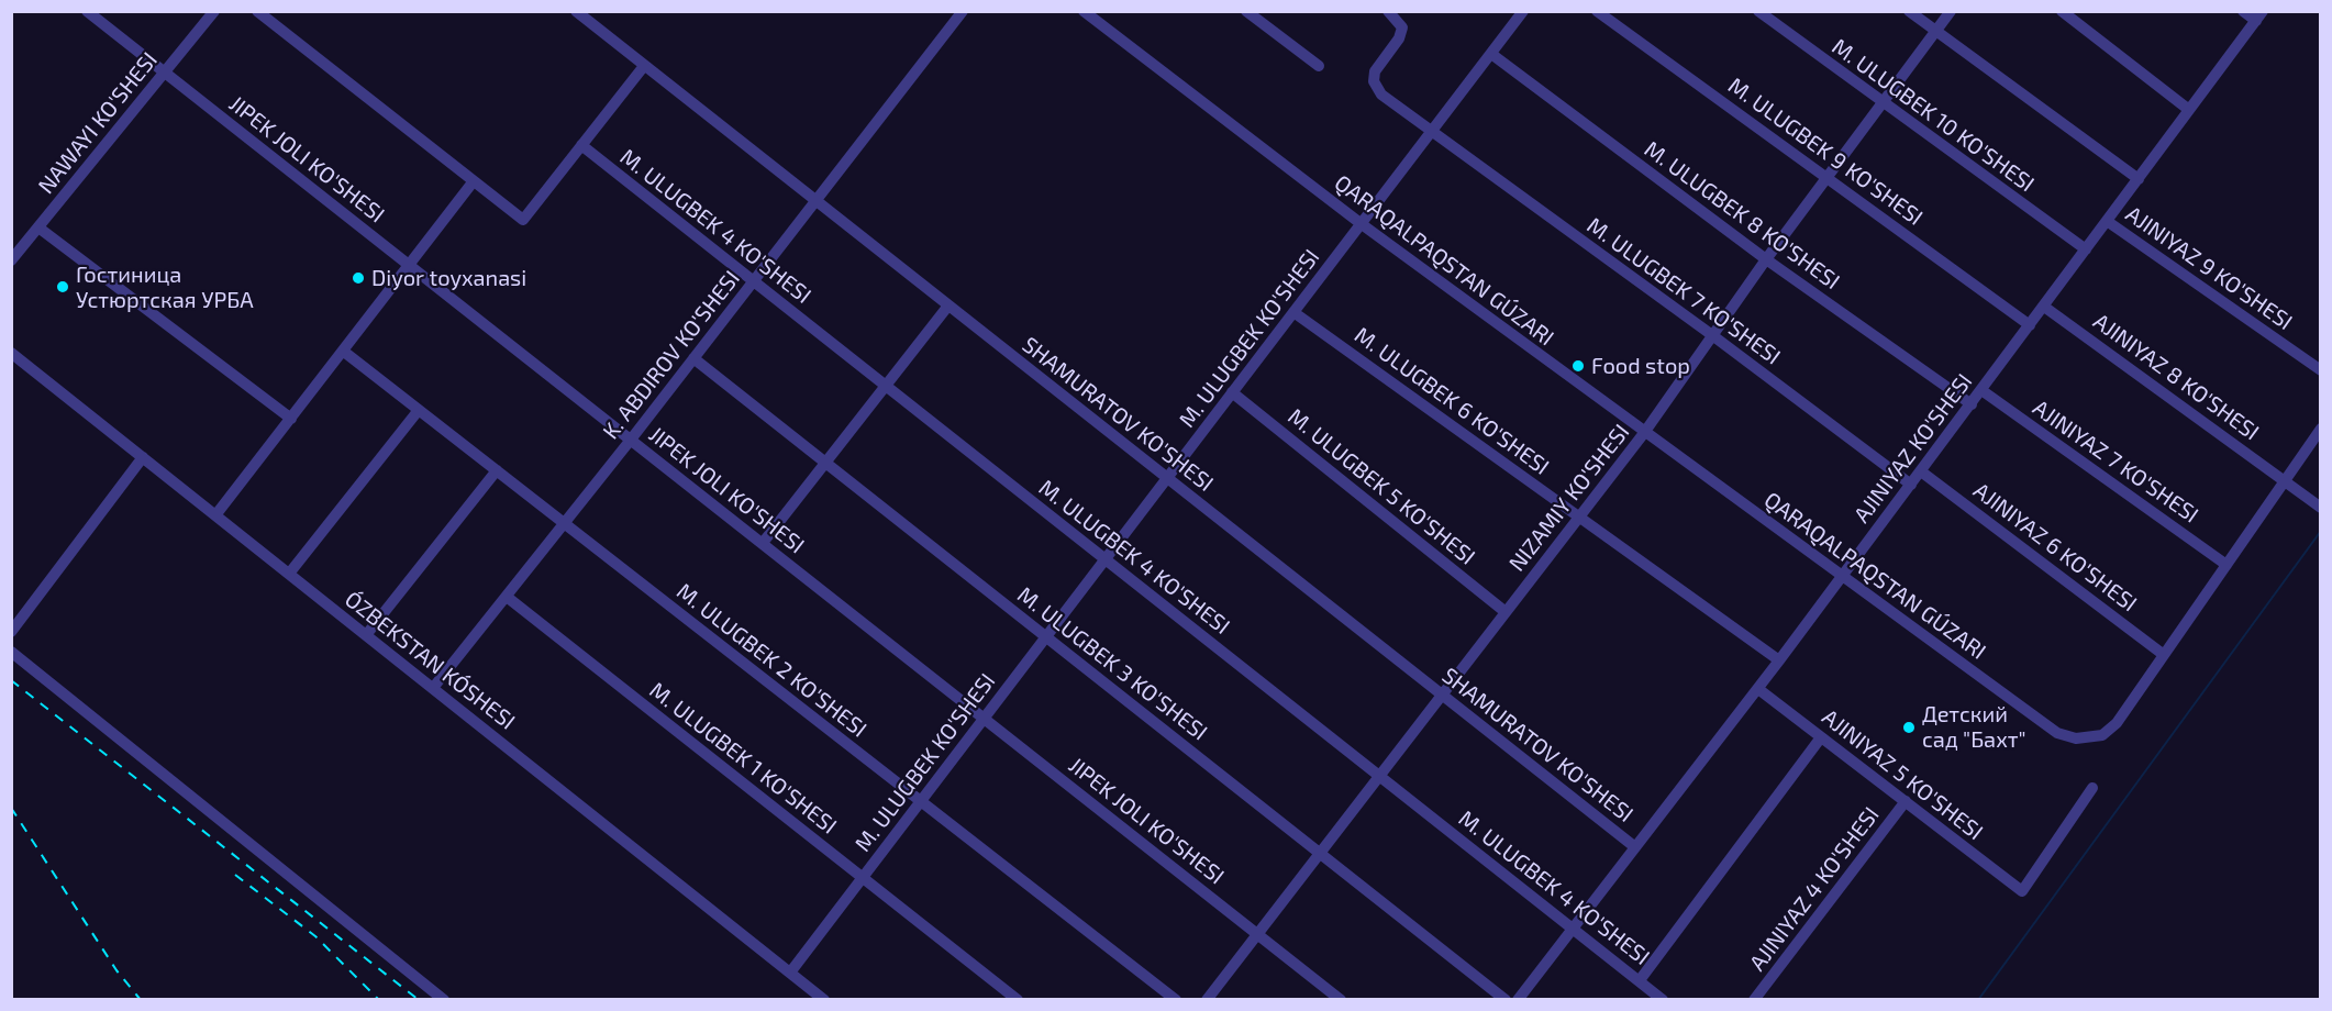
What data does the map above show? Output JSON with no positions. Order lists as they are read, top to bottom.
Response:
{
  "streets": {
    "street": [
      "M. ULUGBEK 10 KO'SHESI",
      "NAWAYI KO'SHESI",
      "M. ULUGBEK 9 KO'SHESI",
      "JIPEK JOLI KO'SHESI",
      "M. ULUGBEK 8 KO'SHESI",
      "M. ULUGBEK 4 KO'SHESI",
      "AJINIYAZ 9 KO'SHESI",
      "M. ULUGBEK 7 KO'SHESI",
      "M. ULUGBEK KO'SHESI",
      "K. ABDIROV KO'SHESI",
      "AJINIYAZ 8 KO'SHESI",
      "M. ULUGBEK 6 KO'SHESI",
      "SHAMURATOV KO'SHESI",
      "AJINIYAZ KO'SHESI",
      "AJINIYAZ 7 KO'SHESI",
      "M. ULUGBEK 5 KO'SHESI",
      "NIZAMIY KO'SHESI",
      "AJINIYAZ 6 KO'SHESI",
      "ÓZBEKSTAN KÓSHESI",
      "M. ULUGBEK 2 KO'SHESI",
      "M. ULUGBEK 3 KO'SHESI",
      "M. ULUGBEK 1 KO'SHESI",
      "AJINIYAZ 5 KO'SHESI",
      "AJINIYAZ 4 KO'SHESI"
    ]
  },
  "crossings": [
    ["M. ULUGBEK 10 KO'SHESI", "AJINIYAZ KO'SHESI"],
    ["M. ULUGBEK 10 KO'SHESI", "NIZAMIY KO'SHESI"],
    ["NAWAYI KO'SHESI", "JIPEK JOLI KO'SHESI"],
    ["M. ULUGBEK 9 KO'SHESI", "AJINIYAZ KO'SHESI"],
    ["M. ULUGBEK 9 KO'SHESI", "NIZAMIY KO'SHESI"],
    ["JIPEK JOLI KO'SHESI", "M. ULUGBEK KO'SHESI"],
    ["JIPEK JOLI KO'SHESI", "K. ABDIROV KO'SHESI"],
    ["JIPEK JOLI KO'SHESI", "NIZAMIY KO'SHESI"],
    ["M. ULUGBEK 8 KO'SHESI", "M. ULUGBEK KO'SHESI"],
    ["M. ULUGBEK 8 KO'SHESI", "AJINIYAZ KO'SHESI"],
    ["M. ULUGBEK 8 KO'SHESI", "NIZAMIY KO'SHESI"],
    ["M. ULUGBEK 4 KO'SHESI", "M. ULUGBEK KO'SHESI"],
    ["M. ULUGBEK 4 KO'SHESI", "K. ABDIROV KO'SHESI"],
    ["M. ULUGBEK 4 KO'SHESI", "AJINIYAZ KO'SHESI"],
    ["M. ULUGBEK 4 KO'SHESI", "NIZAMIY KO'SHESI"],
    ["AJINIYAZ 9 KO'SHESI", "AJINIYAZ KO'SHESI"],
    ["M. ULUGBEK 7 KO'SHESI", "M. ULUGBEK KO'SHESI"],
    ["M. ULUGBEK 7 KO'SHESI", "AJINIYAZ KO'SHESI"],
    ["M. ULUGBEK 7 KO'SHESI", "NIZAMIY KO'SHESI"],
    ["M. ULUGBEK KO'SHESI", "M. ULUGBEK 6 KO'SHESI"],
    ["M. ULUGBEK KO'SHESI", "SHAMURATOV KO'SHESI"],
    ["M. ULUGBEK KO'SHESI", "M. ULUGBEK 5 KO'SHESI"],
    ["M. ULUGBEK KO'SHESI", "ÓZBEKSTAN KÓSHESI"],
    ["M. ULUGBEK KO'SHESI", "M. ULUGBEK 2 KO'SHESI"],
    ["M. ULUGBEK KO'SHESI", "M. ULUGBEK 3 KO'SHESI"],
    ["M. ULUGBEK KO'SHESI", "M. ULUGBEK 1 KO'SHESI"],
    ["K. ABDIROV KO'SHESI", "SHAMURATOV KO'SHESI"],
    ["K. ABDIROV KO'SHESI", "ÓZBEKSTAN KÓSHESI"],
    ["K. ABDIROV KO'SHESI", "M. ULUGBEK 2 KO'SHESI"],
    ["K. ABDIROV KO'SHESI", "M. ULUGBEK 3 KO'SHESI"],
    ["K. ABDIROV KO'SHESI", "M. ULUGBEK 1 KO'SHESI"],
    ["AJINIYAZ 8 KO'SHESI", "AJINIYAZ KO'SHESI"],
    ["M. ULUGBEK 6 KO'SHESI", "AJINIYAZ KO'SHESI"],
    ["M. ULUGBEK 6 KO'SHESI", "NIZAMIY KO'SHESI"],
    ["SHAMURATOV KO'SHESI", "AJINIYAZ KO'SHESI"],
    ["SHAMURATOV KO'SHESI", "NIZAMIY KO'SHESI"],
    ["AJINIYAZ KO'SHESI", "AJINIYAZ 7 KO'SHESI"],
    ["AJINIYAZ KO'SHESI", "AJINIYAZ 6 KO'SHESI"],
    ["AJINIYAZ KO'SHESI", "AJINIYAZ 5 KO'SHESI"],
    ["M. ULUGBEK 5 KO'SHESI", "NIZAMIY KO'SHESI"],
    ["NIZAMIY KO'SHESI", "M. ULUGBEK 3 KO'SHESI"],
    ["AJINIYAZ 5 KO'SHESI", "AJINIYAZ 4 KO'SHESI"]
  ],
  "places": [
    "Diyor toyxanasi",
    "Гостиница Устюртская УРБА",
    "Food stop",
    "Детский сад \"Бахт\""
  ]
}
